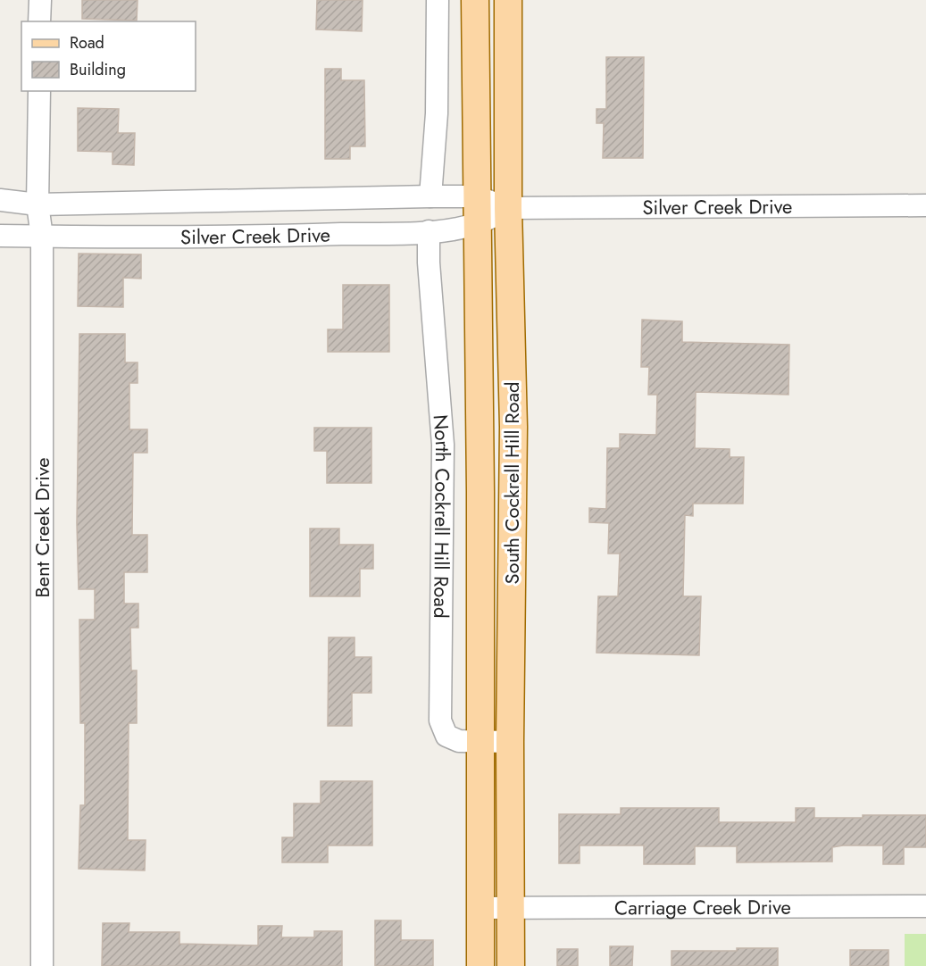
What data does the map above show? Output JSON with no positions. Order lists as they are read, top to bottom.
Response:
{
  "streets": {
    "main road": ["South Cockrell Hill Road"],
    "street": [
      "Silver Creek Drive",
      "North Cockrell Hill Road",
      "Bent Creek Drive",
      "Carriage Creek Drive"
    ]
  },
  "crossings": [
    ["Silver Creek Drive", "South Cockrell Hill Road"],
    ["Silver Creek Drive", "North Cockrell Hill Road"],
    ["Silver Creek Drive", "Bent Creek Drive"],
    ["South Cockrell Hill Road", "North Cockrell Hill Road"],
    ["South Cockrell Hill Road", "Carriage Creek Drive"]
  ],
  "legend": ["Road", "Building"]
}
